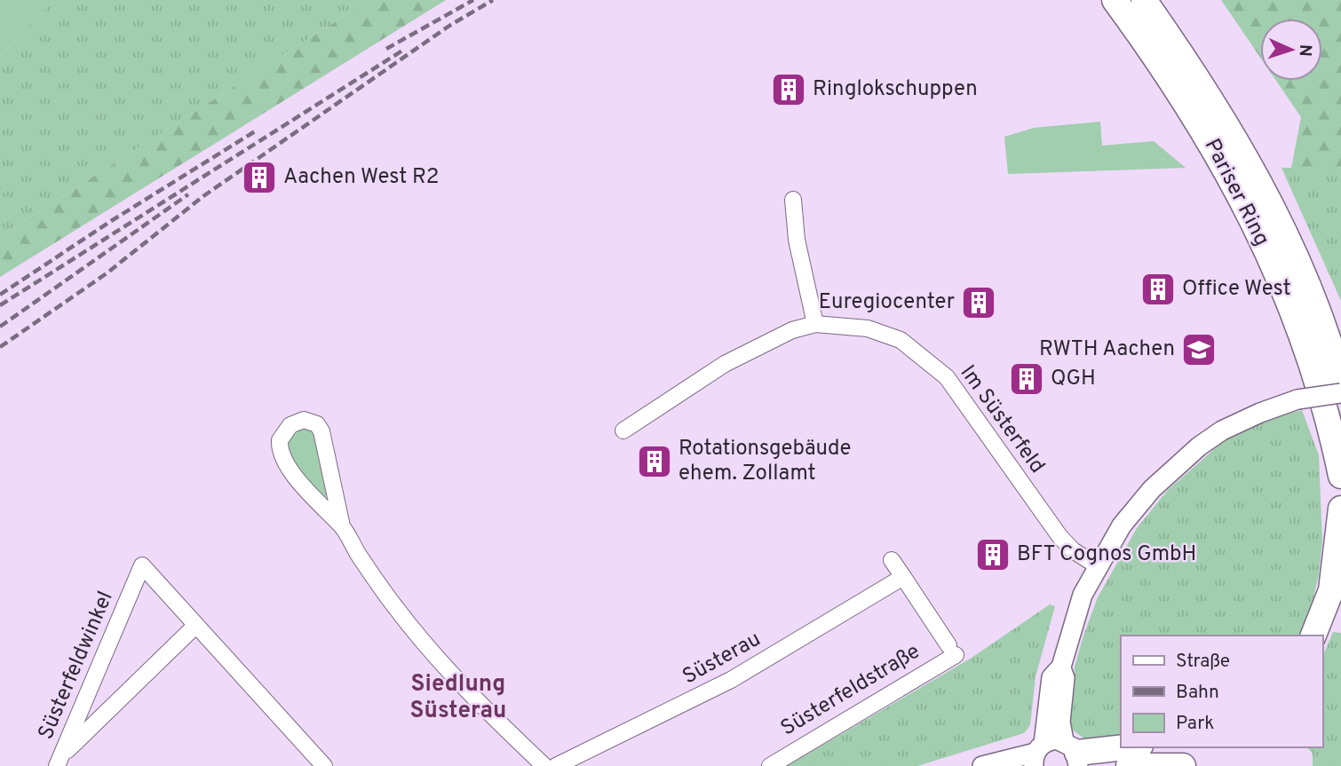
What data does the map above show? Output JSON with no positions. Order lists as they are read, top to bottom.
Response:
{
  "streets": {
    "highway": ["Pariser Ring"],
    "street": [
      "Im Süsterfeld",
      "Süsterau",
      "Süsterfeldwinkel",
      "Süsterfeldstraße"
    ]
  },
  "crossings": [
    ["Süsterau", "Süsterfeldstraße"]
  ],
  "districts": ["Siedlung Süsterau"],
  "places": {
    "building": [
      "Ringlokschuppen",
      "Aachen West R2",
      "Office West",
      "Euregiocenter",
      "QGH",
      "Rotationsgebäude ehem. Zollamt",
      "BFT Cognos GmbH"
    ],
    "school or university": ["RWTH Aachen"]
  },
  "legend": ["Straße", "Bahn", "Park"],
  "north": "right"
}
